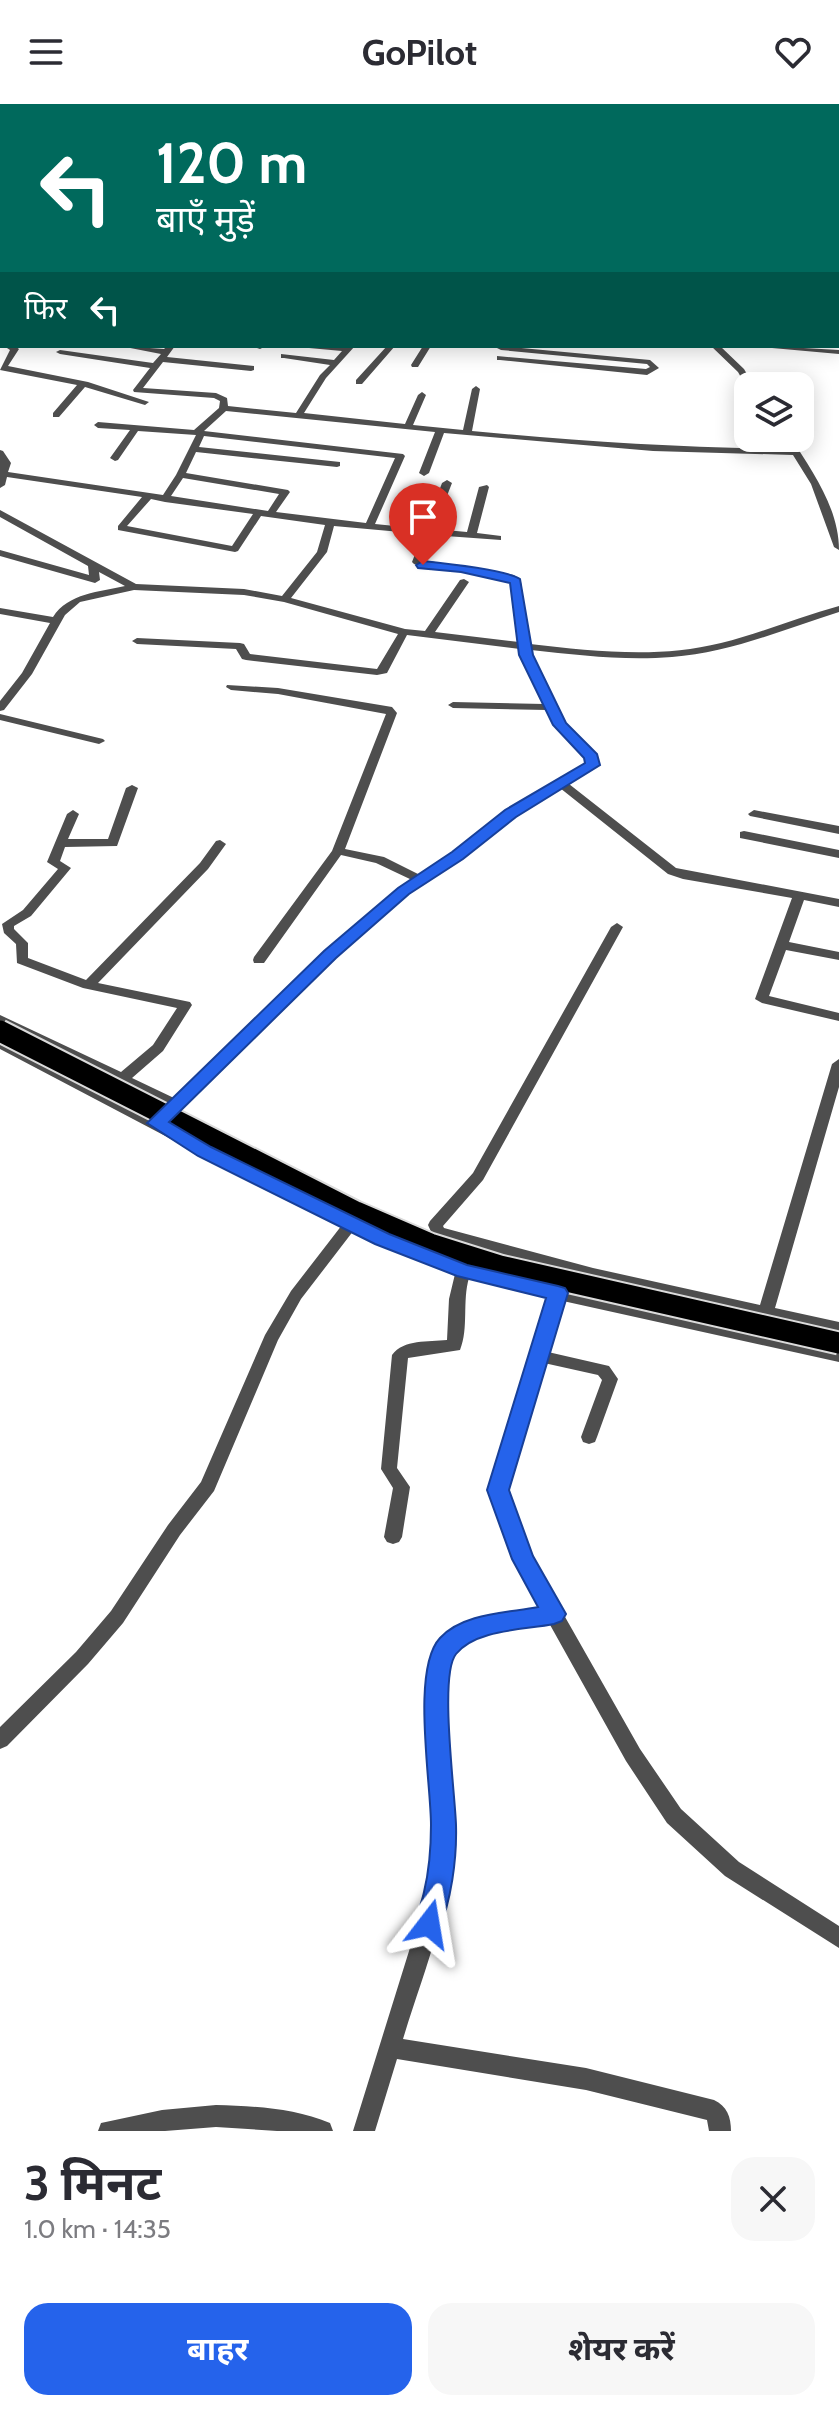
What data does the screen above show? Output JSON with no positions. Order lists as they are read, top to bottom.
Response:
{
  "page": {
    "header": "GoPilot",
    "turn": ["120 m", "बाएँ मुड़ें"],
    "then": "फिर",
    "heading": ["3 मिनट", "1.0 km · 14:35"],
    "buttons": ["बाहर", "शेयर करें"]
  }
}
